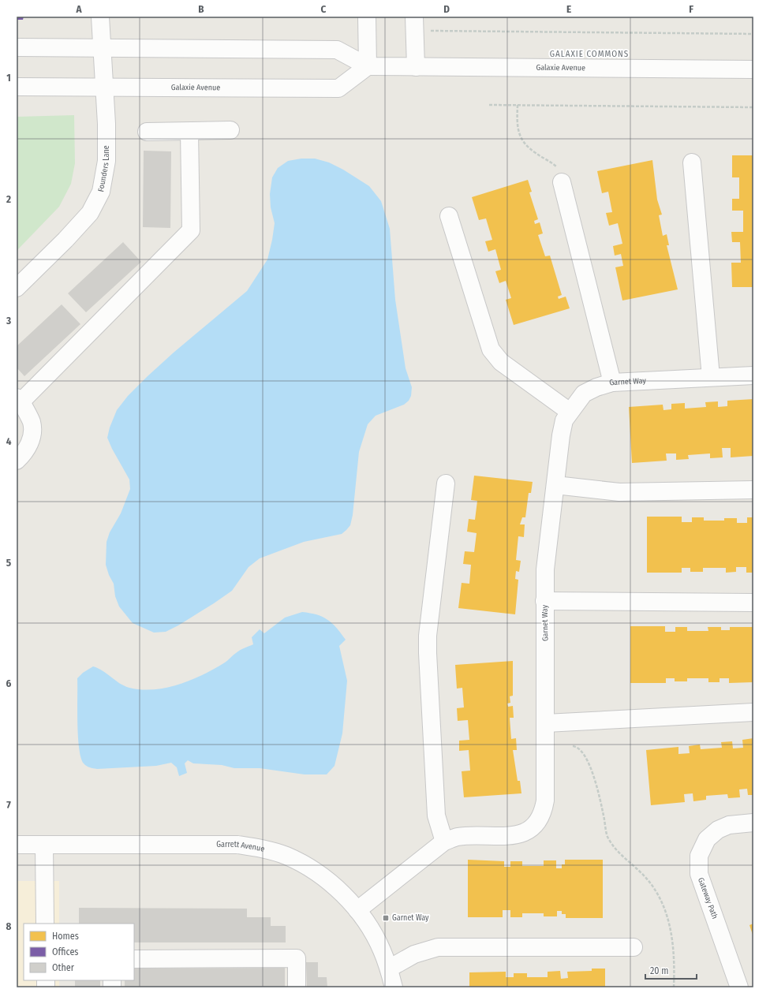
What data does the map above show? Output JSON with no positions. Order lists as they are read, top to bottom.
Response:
{
  "streets": {
    "street": [
      "Galaxie Avenue",
      "Founders Lane",
      "Garnet Way",
      "Garrett Avenue",
      "Gateway Path"
    ]
  },
  "crossings": [
    ["Galaxie Avenue", "Founders Lane"],
    ["Garnet Way", "Garrett Avenue"]
  ],
  "districts": ["GALAXIE COMMONS"],
  "places": {
    "transit": ["Garnet Way"]
  },
  "legend": ["Homes", "Offices", "Other"],
  "scale_bar": "20 m",
  "grid": {
    "columns": [
      "A",
      "B",
      "C",
      "D",
      "E",
      "F"
    ],
    "rows": [
      "1",
      "2",
      "3",
      "4",
      "5",
      "6",
      "7",
      "8"
    ]
  }
}
